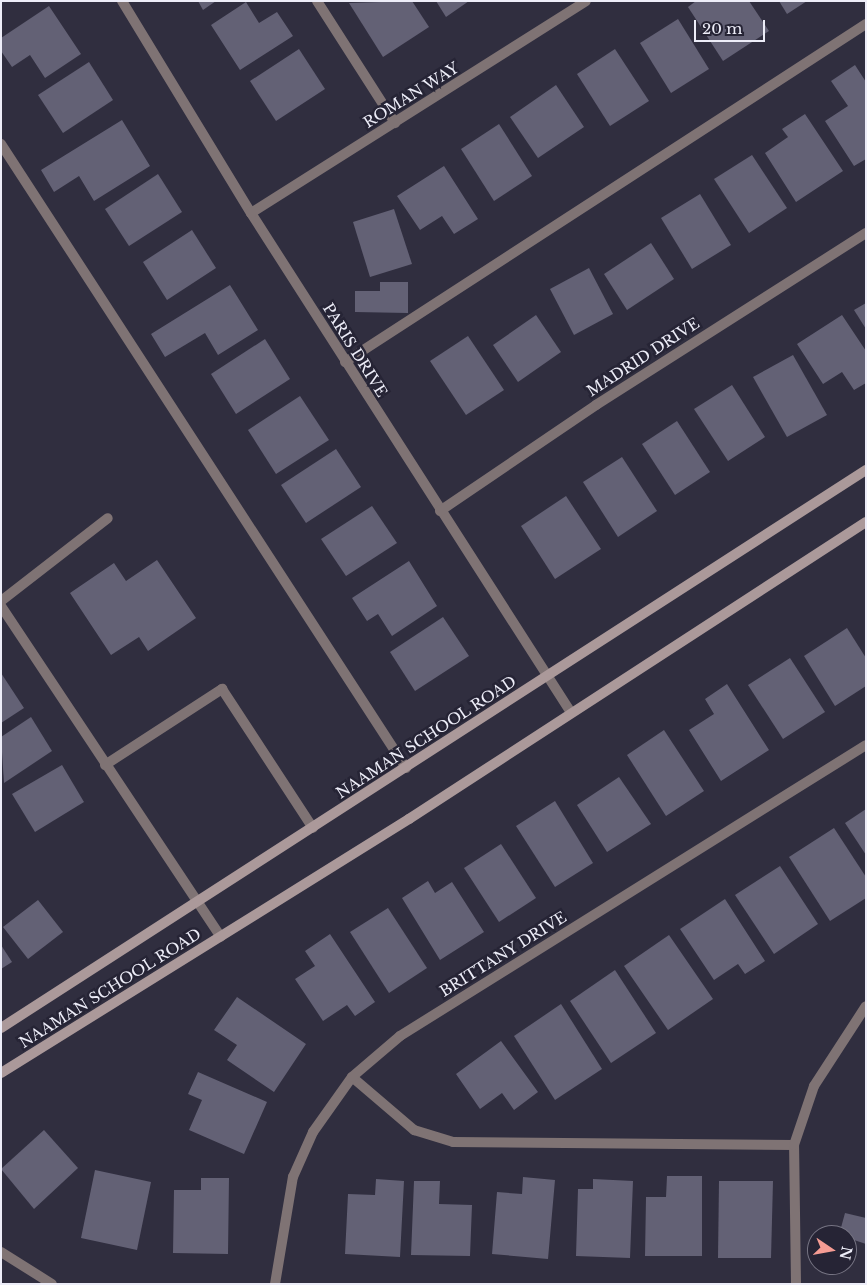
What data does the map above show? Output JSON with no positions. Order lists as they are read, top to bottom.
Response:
{
  "streets": {
    "main road": ["NAAMAN SCHOOL ROAD"],
    "street": [
      "ROMAN WAY",
      "PARIS DRIVE",
      "MADRID DRIVE",
      "BRITTANY DRIVE"
    ]
  },
  "crossings": [
    ["ROMAN WAY", "PARIS DRIVE"],
    ["PARIS DRIVE", "MADRID DRIVE"],
    ["PARIS DRIVE", "NAAMAN SCHOOL ROAD"]
  ],
  "scale_bar": "20 m",
  "north": "right"
}
